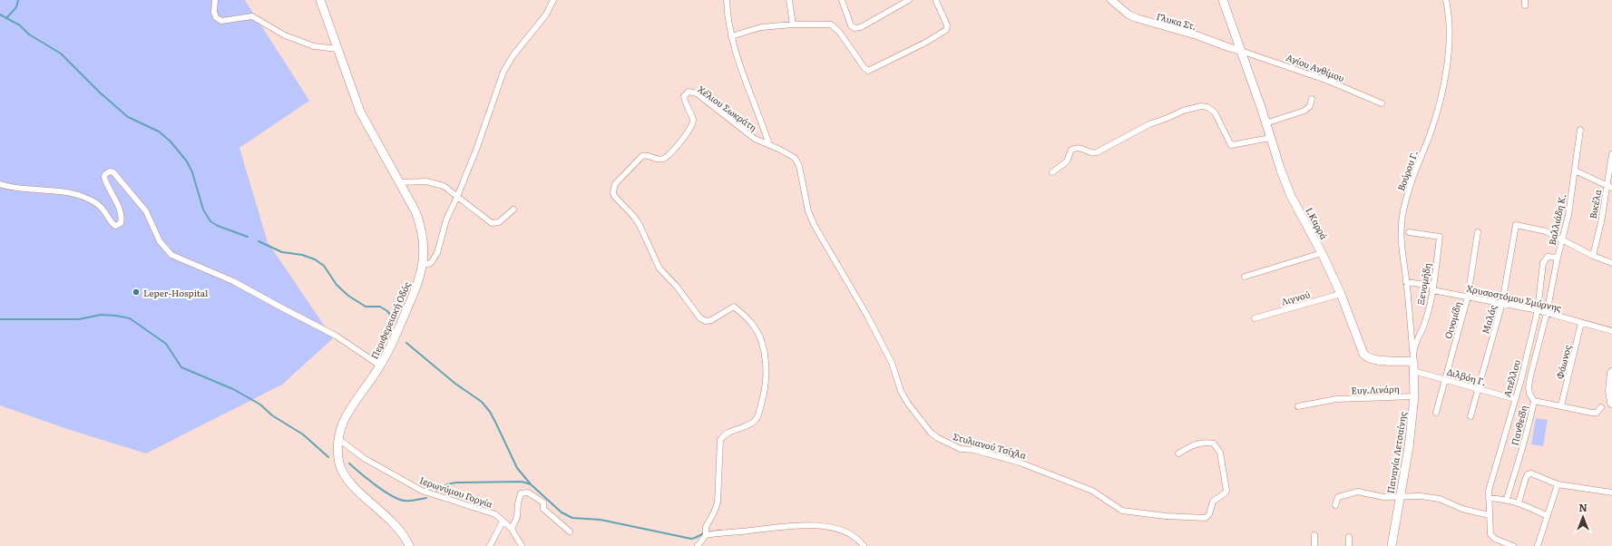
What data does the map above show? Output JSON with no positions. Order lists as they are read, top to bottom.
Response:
{
  "streets": {
    "main road": ["Ι.Καρρά", "Περιφερειακή Οδός", "Παναγία Λετσαίνης"],
    "street": [
      "Γλυκα Στ.",
      "Αγίου Ανθίμου",
      "Χέλιου Σωκράτη",
      "Βούρου Γ.",
      "Βικέλα",
      "Βαλλιάδη Κ.",
      "Ξενομήδη",
      "Λιγνού",
      "Χρυσοστόμου Σμύρνης",
      "Μαλάς",
      "Οινομίδη",
      "Φάωνος",
      "Διλβόη Γ.",
      "Απέλλου",
      "Ευγ.Λινάρη",
      "Πανθείδη",
      "Στυλιανού Τσίχλα",
      "Ιερωνύμου Γοργία"
    ]
  },
  "crossings": [
    ["Γλυκα Στ.", "Αγίου Ανθίμου"],
    ["Γλυκα Στ.", "Ι.Καρρά"],
    ["Αγίου Ανθίμου", "Ι.Καρρά"],
    ["Χέλιου Σωκράτη", "Στυλιανού Τσίχλα"],
    ["Βούρου Γ.", "Ξενομήδη"],
    ["Βούρου Γ.", "Χρυσοστόμου Σμύρνης"],
    ["Βαλλιάδη Κ.", "Χρυσοστόμου Σμύρνης"],
    ["Βαλλιάδη Κ.", "Μαλάς"],
    ["Βαλλιάδη Κ.", "Απέλλου"],
    ["Βαλλιάδη Κ.", "Πανθείδη"],
    ["Ι.Καρρά", "Ξενομήδη"],
    ["Ι.Καρρά", "Λιγνού"],
    ["Ι.Καρρά", "Παναγία Λετσαίνης"],
    ["Ξενομήδη", "Χρυσοστόμου Σμύρνης"],
    ["Ξενομήδη", "Παναγία Λετσαίνης"],
    ["Χρυσοστόμου Σμύρνης", "Μαλάς"],
    ["Χρυσοστόμου Σμύρνης", "Οινομίδη"],
    ["Χρυσοστόμου Σμύρνης", "Φάωνος"],
    ["Χρυσοστόμου Σμύρνης", "Απέλλου"],
    ["Χρυσοστόμου Σμύρνης", "Πανθείδη"],
    ["Μαλάς", "Διλβόη Γ."],
    ["Περιφερειακή Οδός", "Ιερωνύμου Γοργία"],
    ["Οινομίδη", "Διλβόη Γ."],
    ["Διλβόη Γ.", "Απέλλου"],
    ["Διλβόη Γ.", "Παναγία Λετσαίνης"],
    ["Ευγ.Λινάρη", "Παναγία Λετσαίνης"]
  ],
  "places": ["Leper-Hospital"],
  "north": "top"
}
